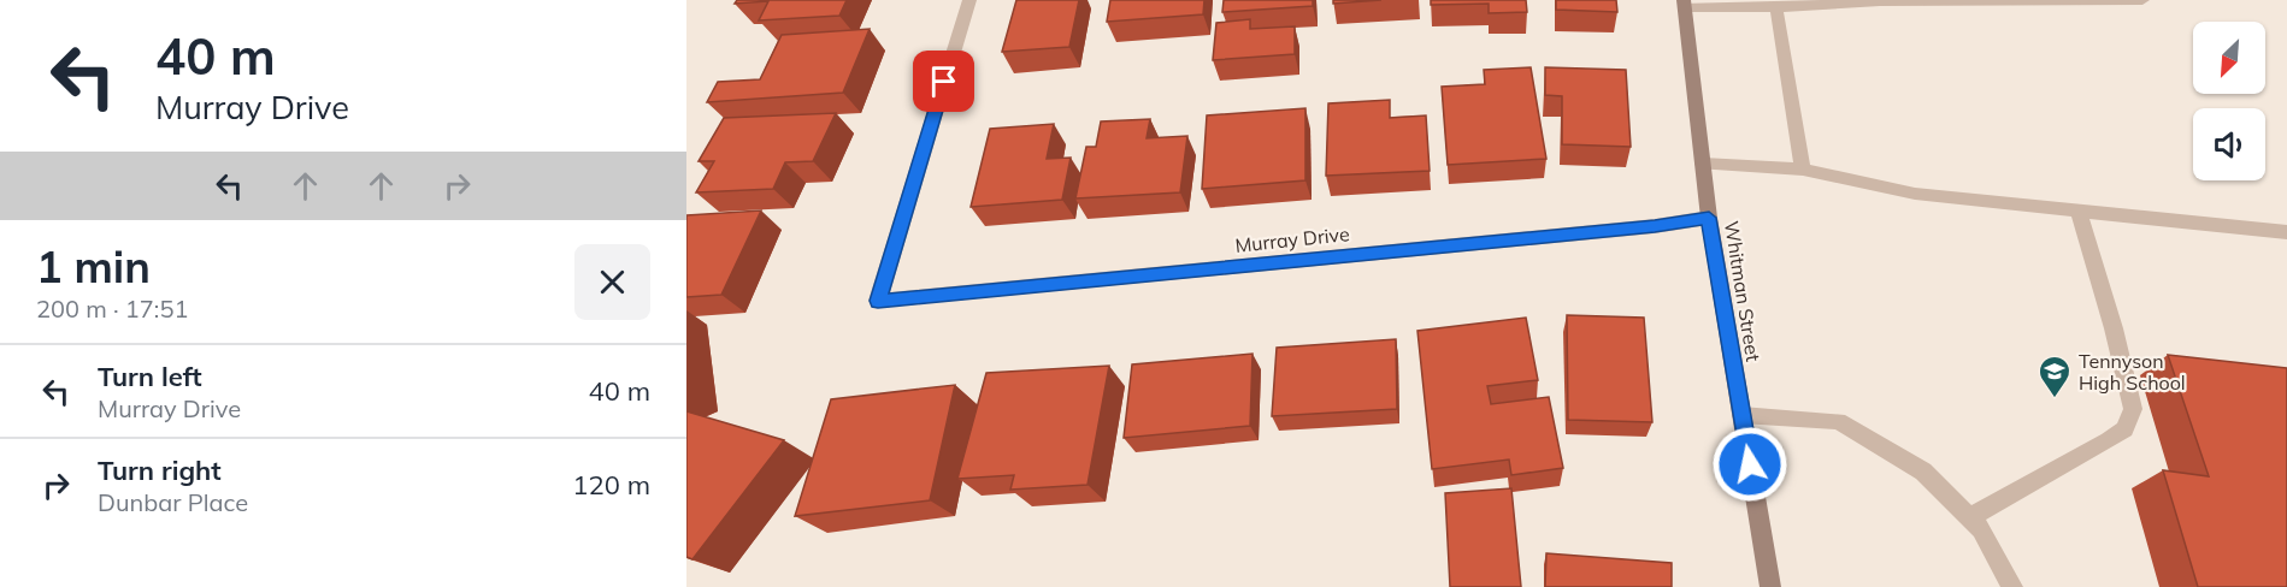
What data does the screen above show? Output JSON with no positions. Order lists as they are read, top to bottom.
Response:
{
  "streets": {
    "street": ["Murray Drive", "Whitman Street"]
  },
  "crossings": [
    ["Murray Drive", "Whitman Street"]
  ],
  "places": {
    "school or university": ["Tennyson High School"]
  },
  "north": "bottom left",
  "page": {
    "turn": ["40 m", "Murray Drive"],
    "heading": ["1 min", "200 m · 17:51"],
    "list": [
      {
        "name": "Turn left",
        "note": "Murray Drive",
        "value": "40 m"
      },
      {
        "name": "Turn right",
        "note": "Dunbar Place",
        "value": "120 m"
      }
    ]
  }
}
